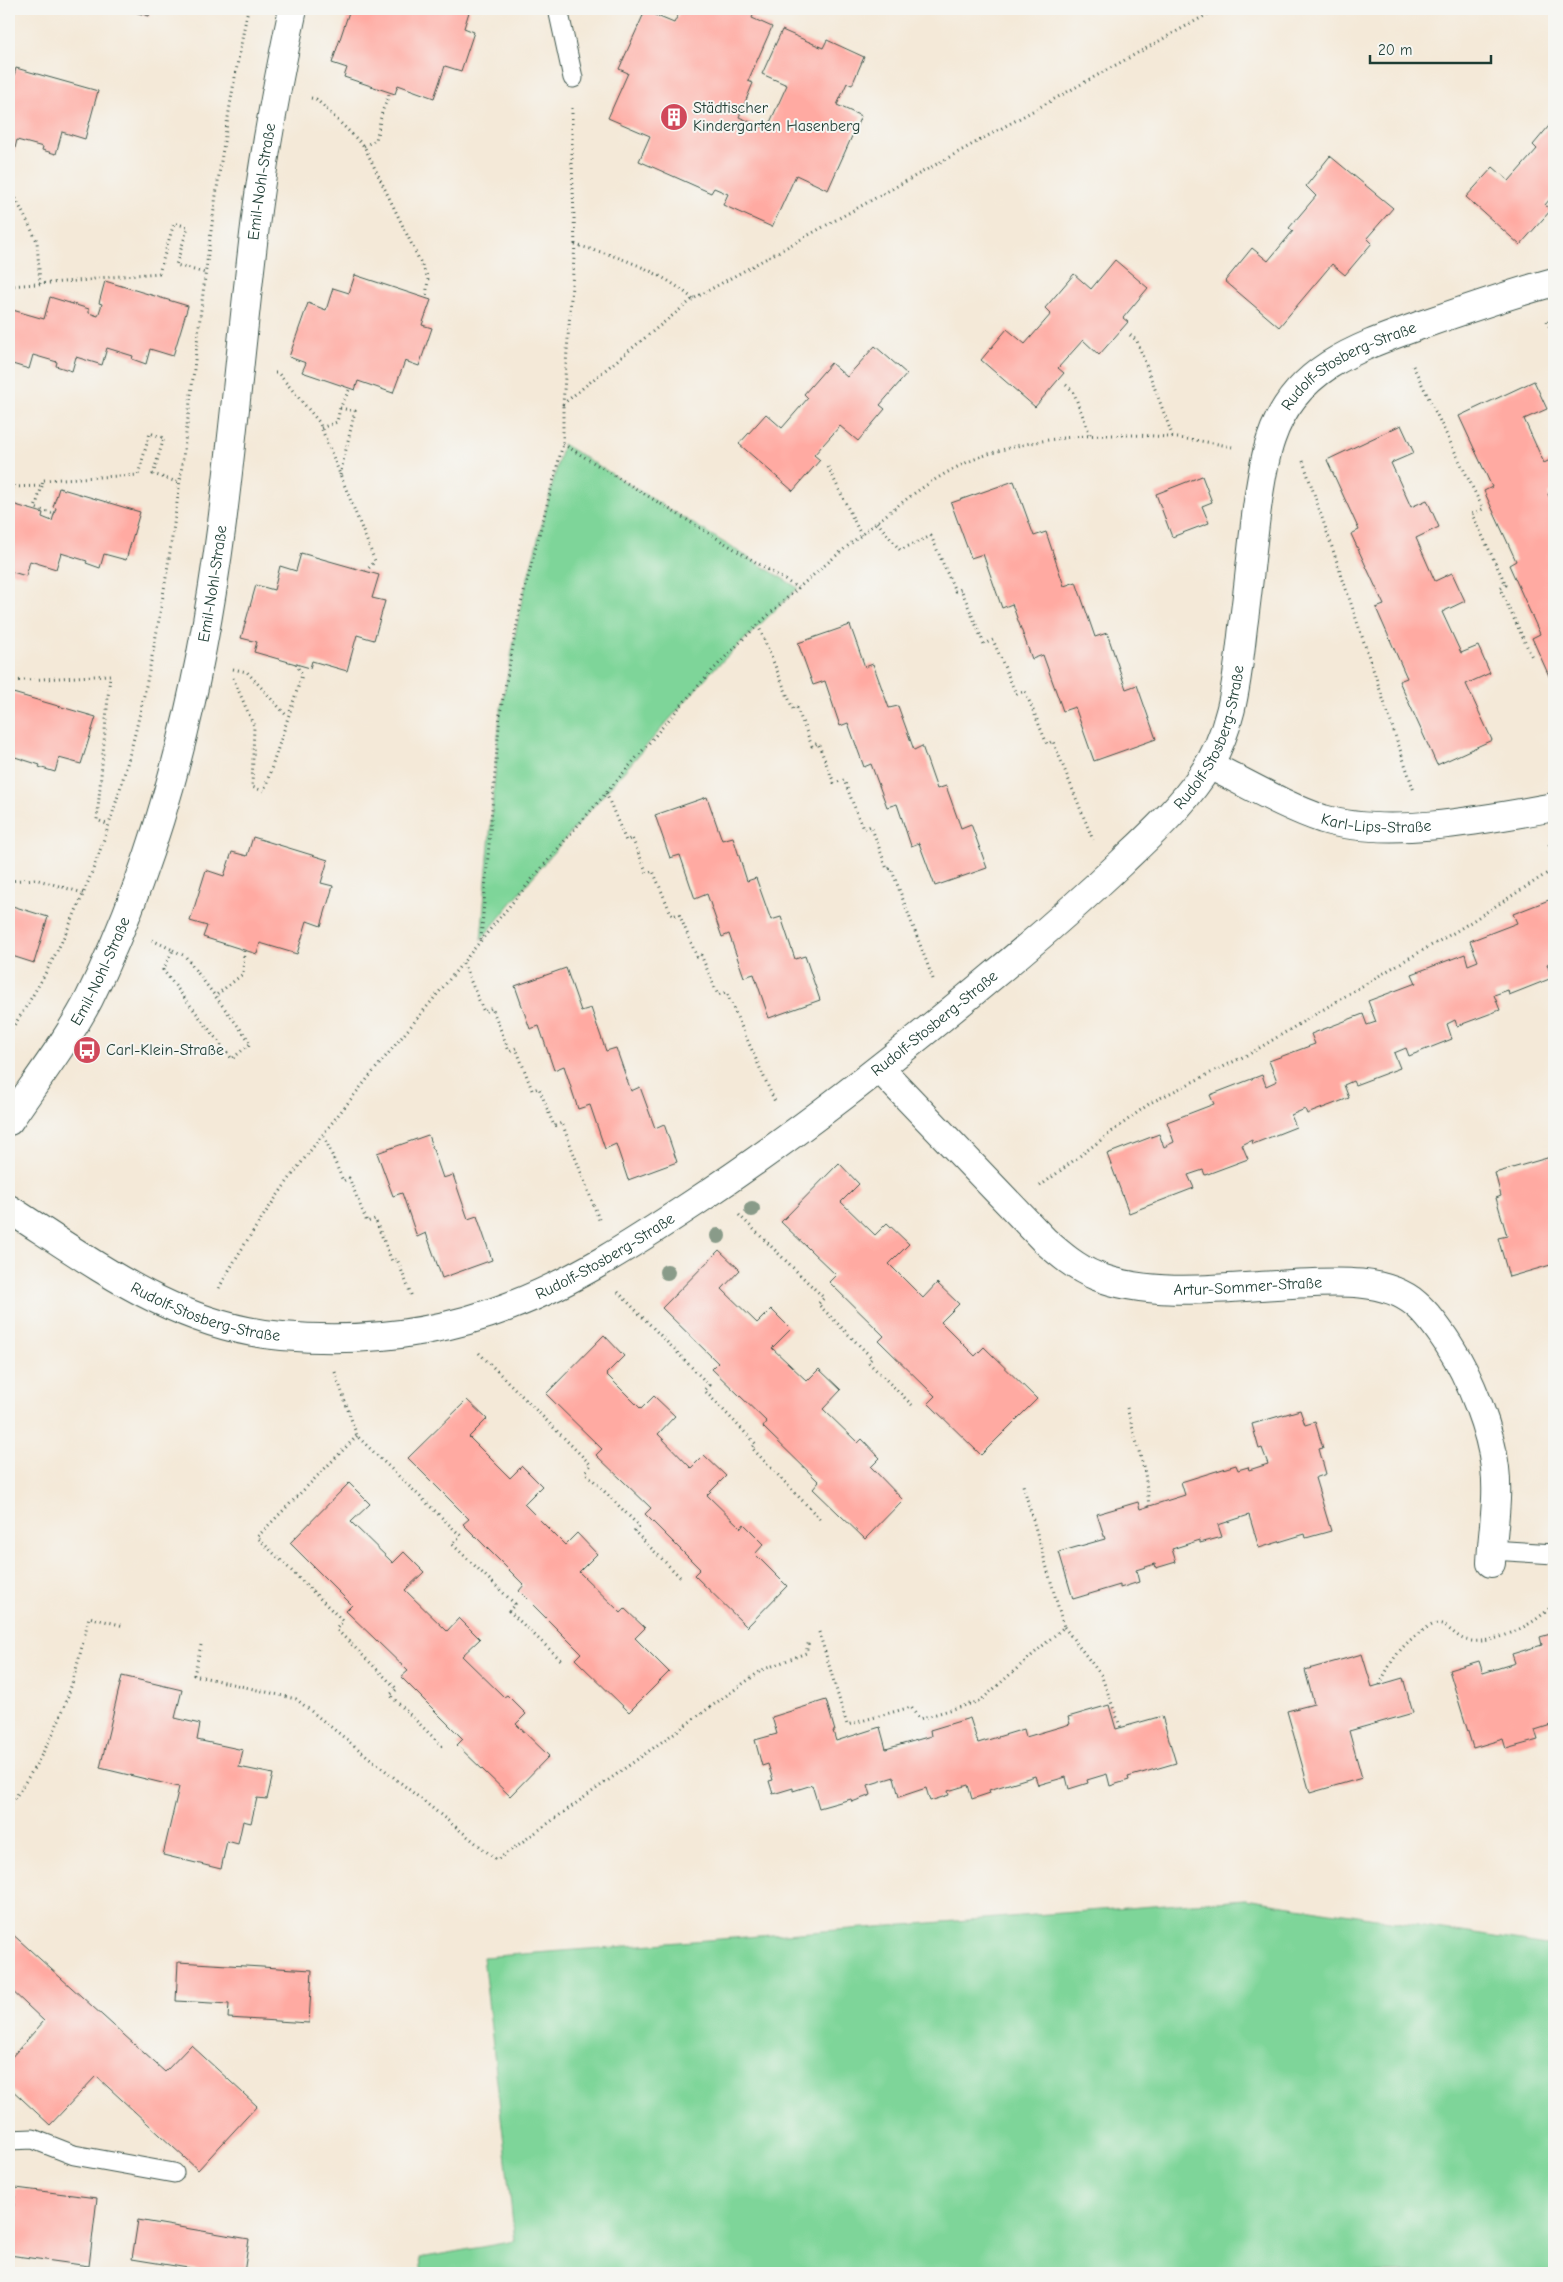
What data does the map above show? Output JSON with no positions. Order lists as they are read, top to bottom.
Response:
{
  "streets": {
    "street": [
      "Emil-Nohl-Straße",
      "Rudolf-Stosberg-Straße",
      "Karl-Lips-Straße",
      "Artur-Sommer-Straße"
    ]
  },
  "crossings": [
    ["Rudolf-Stosberg-Straße", "Karl-Lips-Straße"],
    ["Rudolf-Stosberg-Straße", "Artur-Sommer-Straße"]
  ],
  "places": {
    "building": ["Städtischer Kindergarten Hasenberg"],
    "bus stop": ["Carl-Klein-Straße"]
  },
  "scale_bar": "20 m"
}
